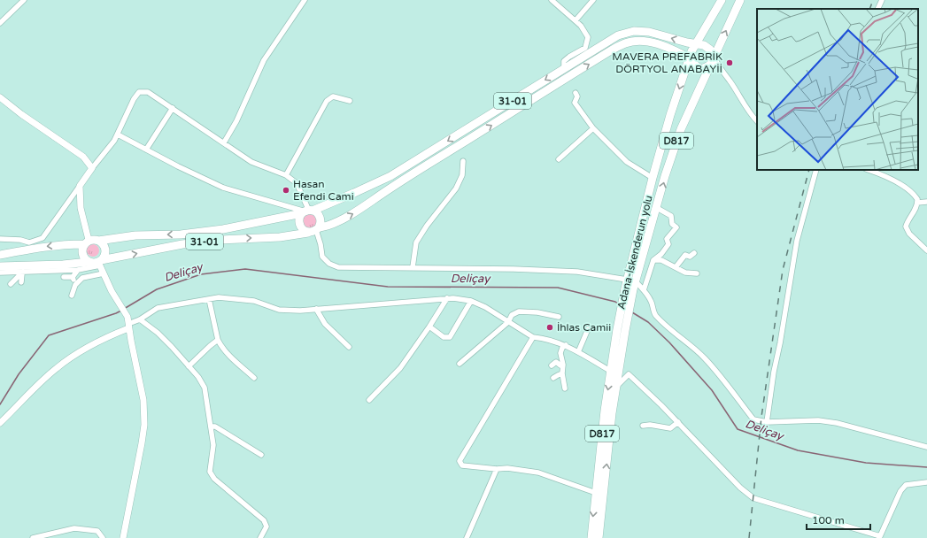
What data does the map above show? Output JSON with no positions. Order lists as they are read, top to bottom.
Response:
{
  "streets": {
    "highway": ["31-01", "D817", "Adana-İskenderun yolu"]
  },
  "crossings": [
    ["31-01", "Adana-İskenderun yolu"],
    ["D817", "Adana-İskenderun yolu"]
  ],
  "water": ["Deliçay"],
  "places": ["MAVERA PREFABRİK DÖRTYOL ANABAYİİ", "Hasan Efendi Cami", "İhlas Camii"],
  "scale_bar": "100 m"
}
